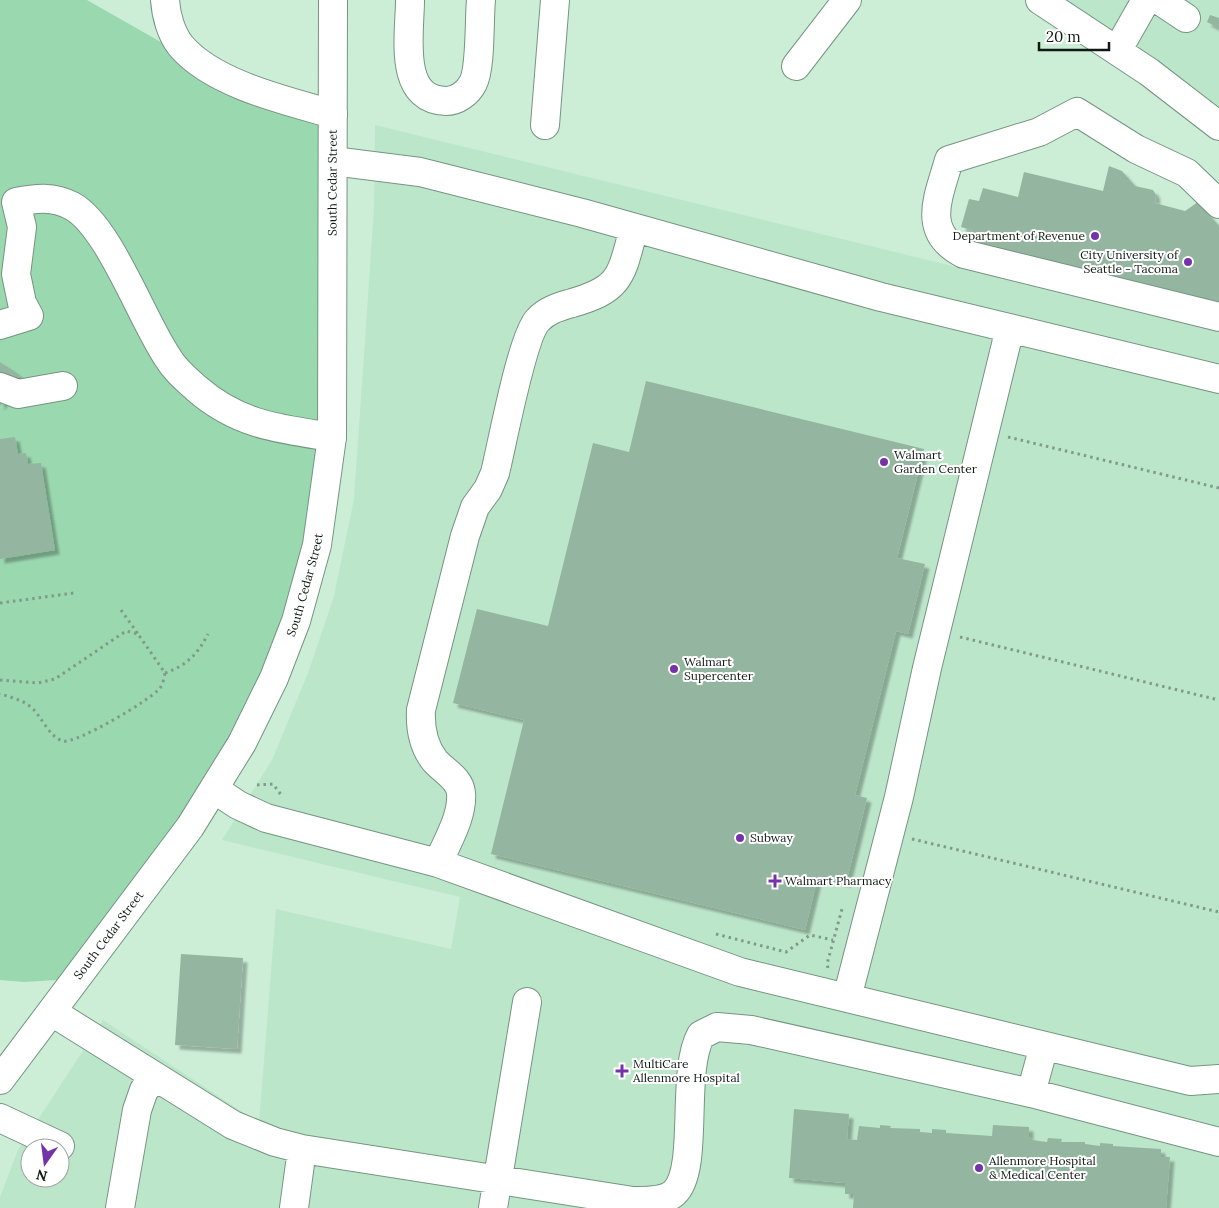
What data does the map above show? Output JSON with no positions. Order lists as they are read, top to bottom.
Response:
{
  "streets": {
    "main road": ["South Cedar Street"]
  },
  "places": {
    "other": [
      "Department of Revenue",
      "City University of Seattle - Tacoma",
      "Walmart Garden Center",
      "Walmart Supercenter",
      "Subway",
      "Allenmore Hospital & Medical Center"
    ],
    "health": ["Walmart Pharmacy", "MultiCare Allenmore Hospital"]
  },
  "scale_bar": "20 m",
  "north": "bottom"
}
